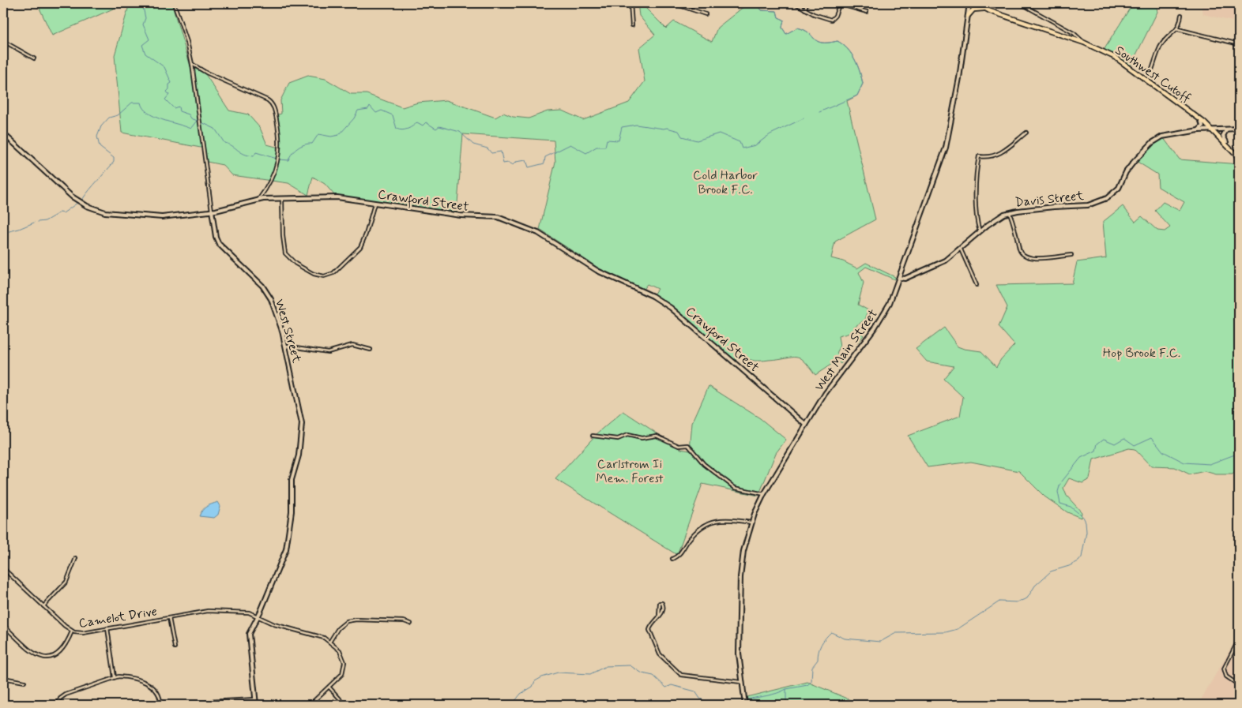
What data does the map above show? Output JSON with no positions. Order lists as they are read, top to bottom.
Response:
{
  "streets": {
    "main road": ["Southwest Cutoff"],
    "street": [
      "Davis Street",
      "Crawford Street",
      "West Street",
      "West Main Street",
      "Camelot Drive"
    ]
  },
  "crossings": [
    ["Southwest Cutoff", "Davis Street"],
    ["Davis Street", "West Main Street"],
    ["Crawford Street", "West Street"],
    ["Crawford Street", "West Main Street"],
    ["West Street", "Camelot Drive"]
  ],
  "parks": ["Cold Harbor Brook F.C.", "Hop Brook F.C.", "Carlstrom Ii Mem. Forest"]
}
